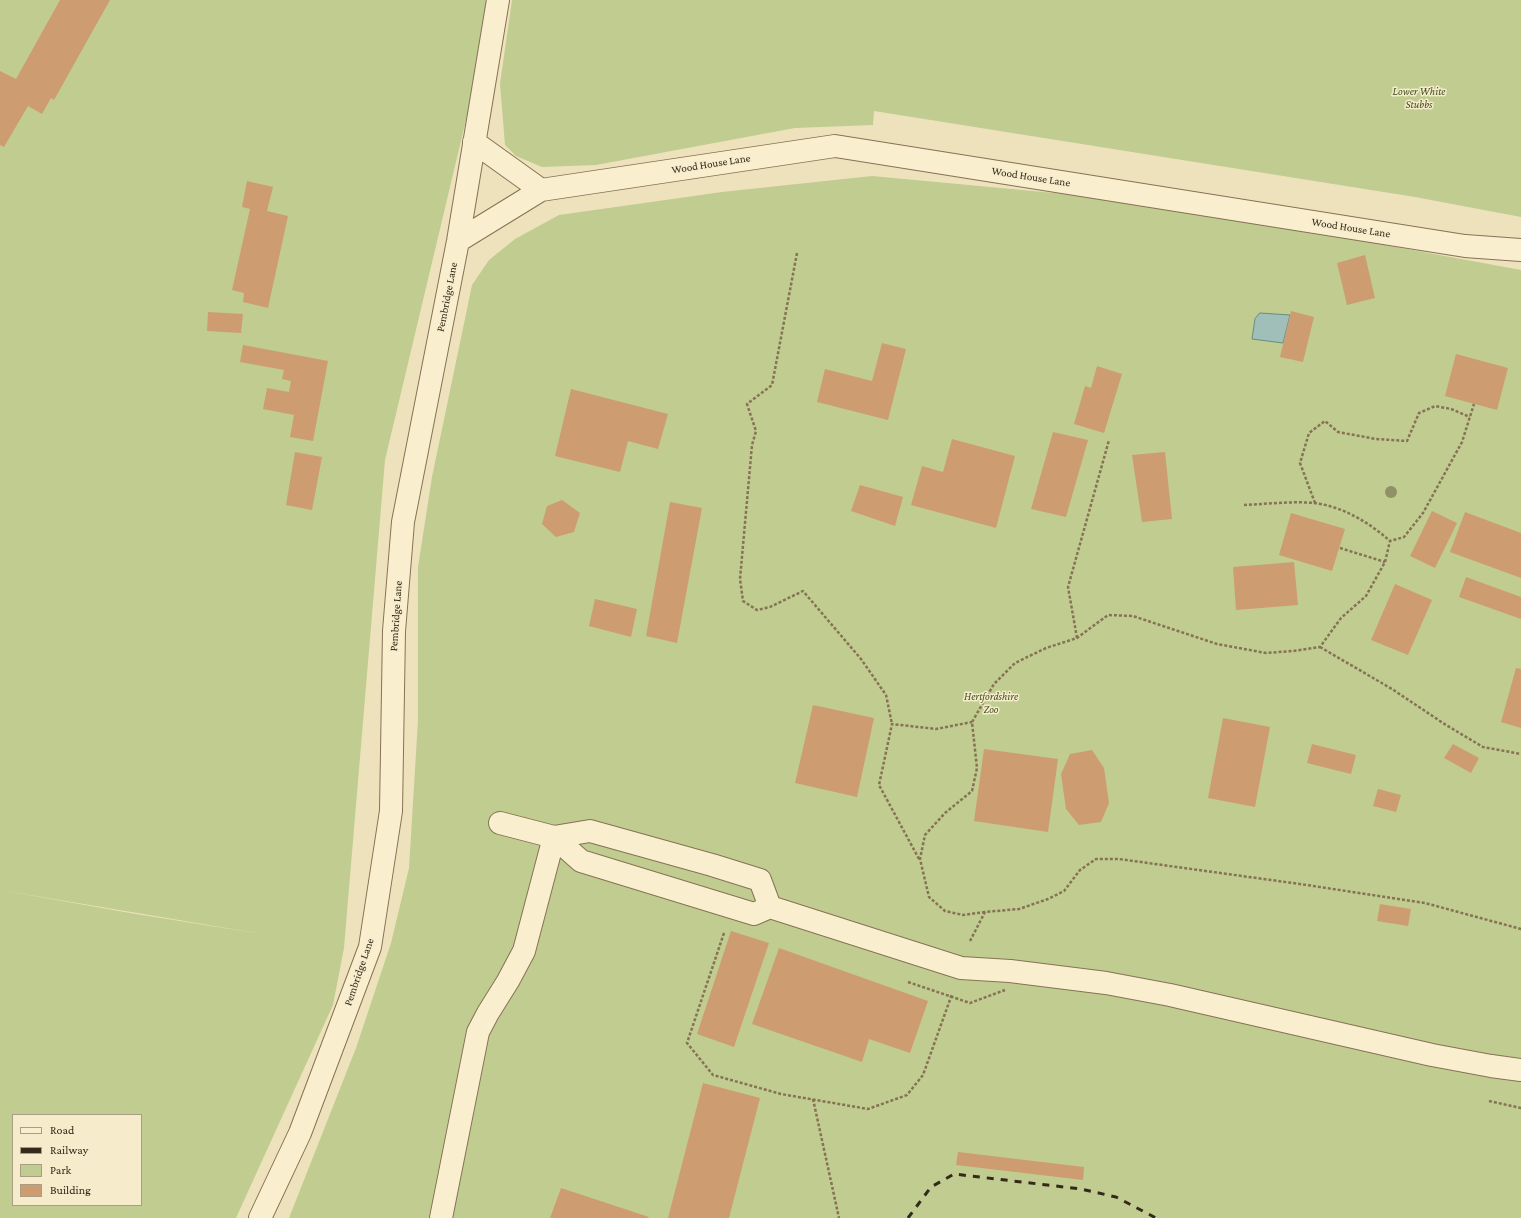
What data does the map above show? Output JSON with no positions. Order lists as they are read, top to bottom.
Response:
{
  "streets": {
    "street": ["Wood House Lane", "Pembridge Lane"]
  },
  "crossings": [
    ["Wood House Lane", "Pembridge Lane"]
  ],
  "parks": ["Lower White Stubbs", "Hertfordshire Zoo"],
  "legend": [
    "Road",
    "Railway",
    "Park",
    "Building"
  ]
}
